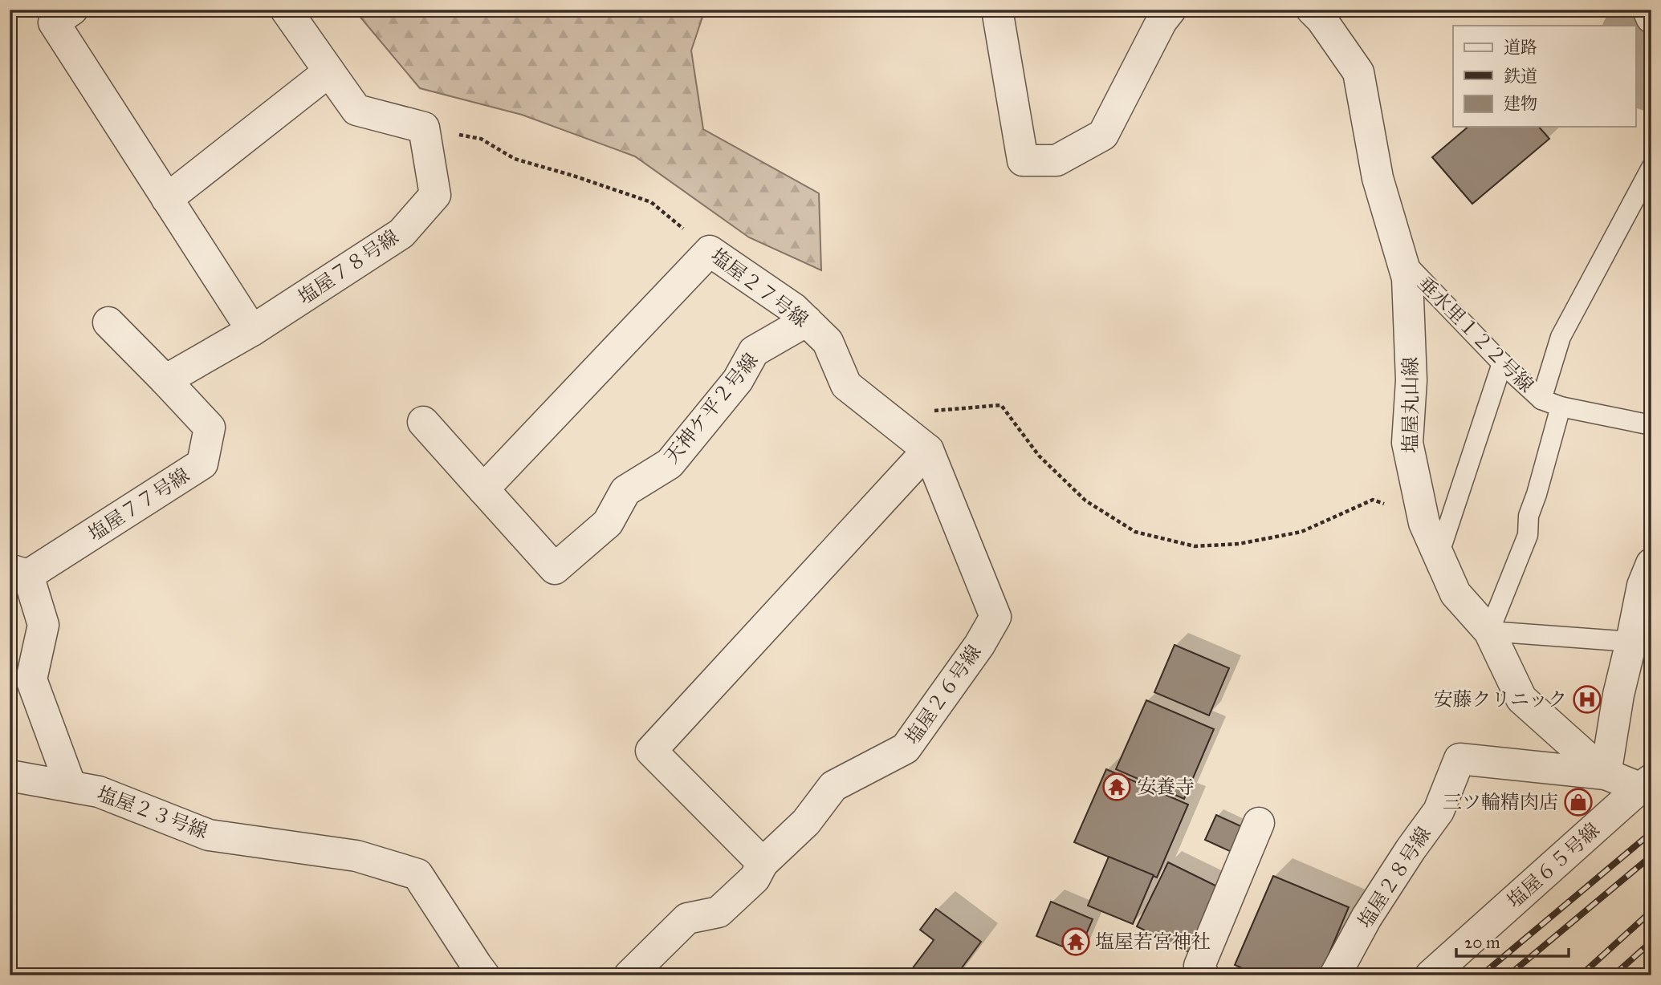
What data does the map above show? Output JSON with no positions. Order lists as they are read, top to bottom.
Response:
{
  "streets": {
    "street": [
      "塩屋７８号線",
      "塩屋２７号線",
      "塩屋丸山線",
      "天神ケ平２号線",
      "塩屋７７号線",
      "塩屋２６号線",
      "塩屋２３号線",
      "塩屋６５号線",
      "塩屋２８号線"
    ],
    "lane": ["垂水里１２２号線"]
  },
  "crossings": [
    ["塩屋７８号線", "塩屋２７号線"],
    ["塩屋２７号線", "天神ケ平２号線"],
    ["塩屋２７号線", "塩屋２６号線"],
    ["垂水里１２２号線", "塩屋丸山線"],
    ["塩屋丸山線", "塩屋６５号線"],
    ["塩屋丸山線", "塩屋２８号線"],
    ["塩屋７７号線", "塩屋２３号線"]
  ],
  "places": {
    "hospital": ["安藤クリニック"],
    "temple": ["安養寺", "塩屋若宮神社"],
    "shop": ["三ツ輪精肉店"]
  },
  "legend": ["道路", "鉄道", "建物"],
  "scale_bar": "20 m"
}
